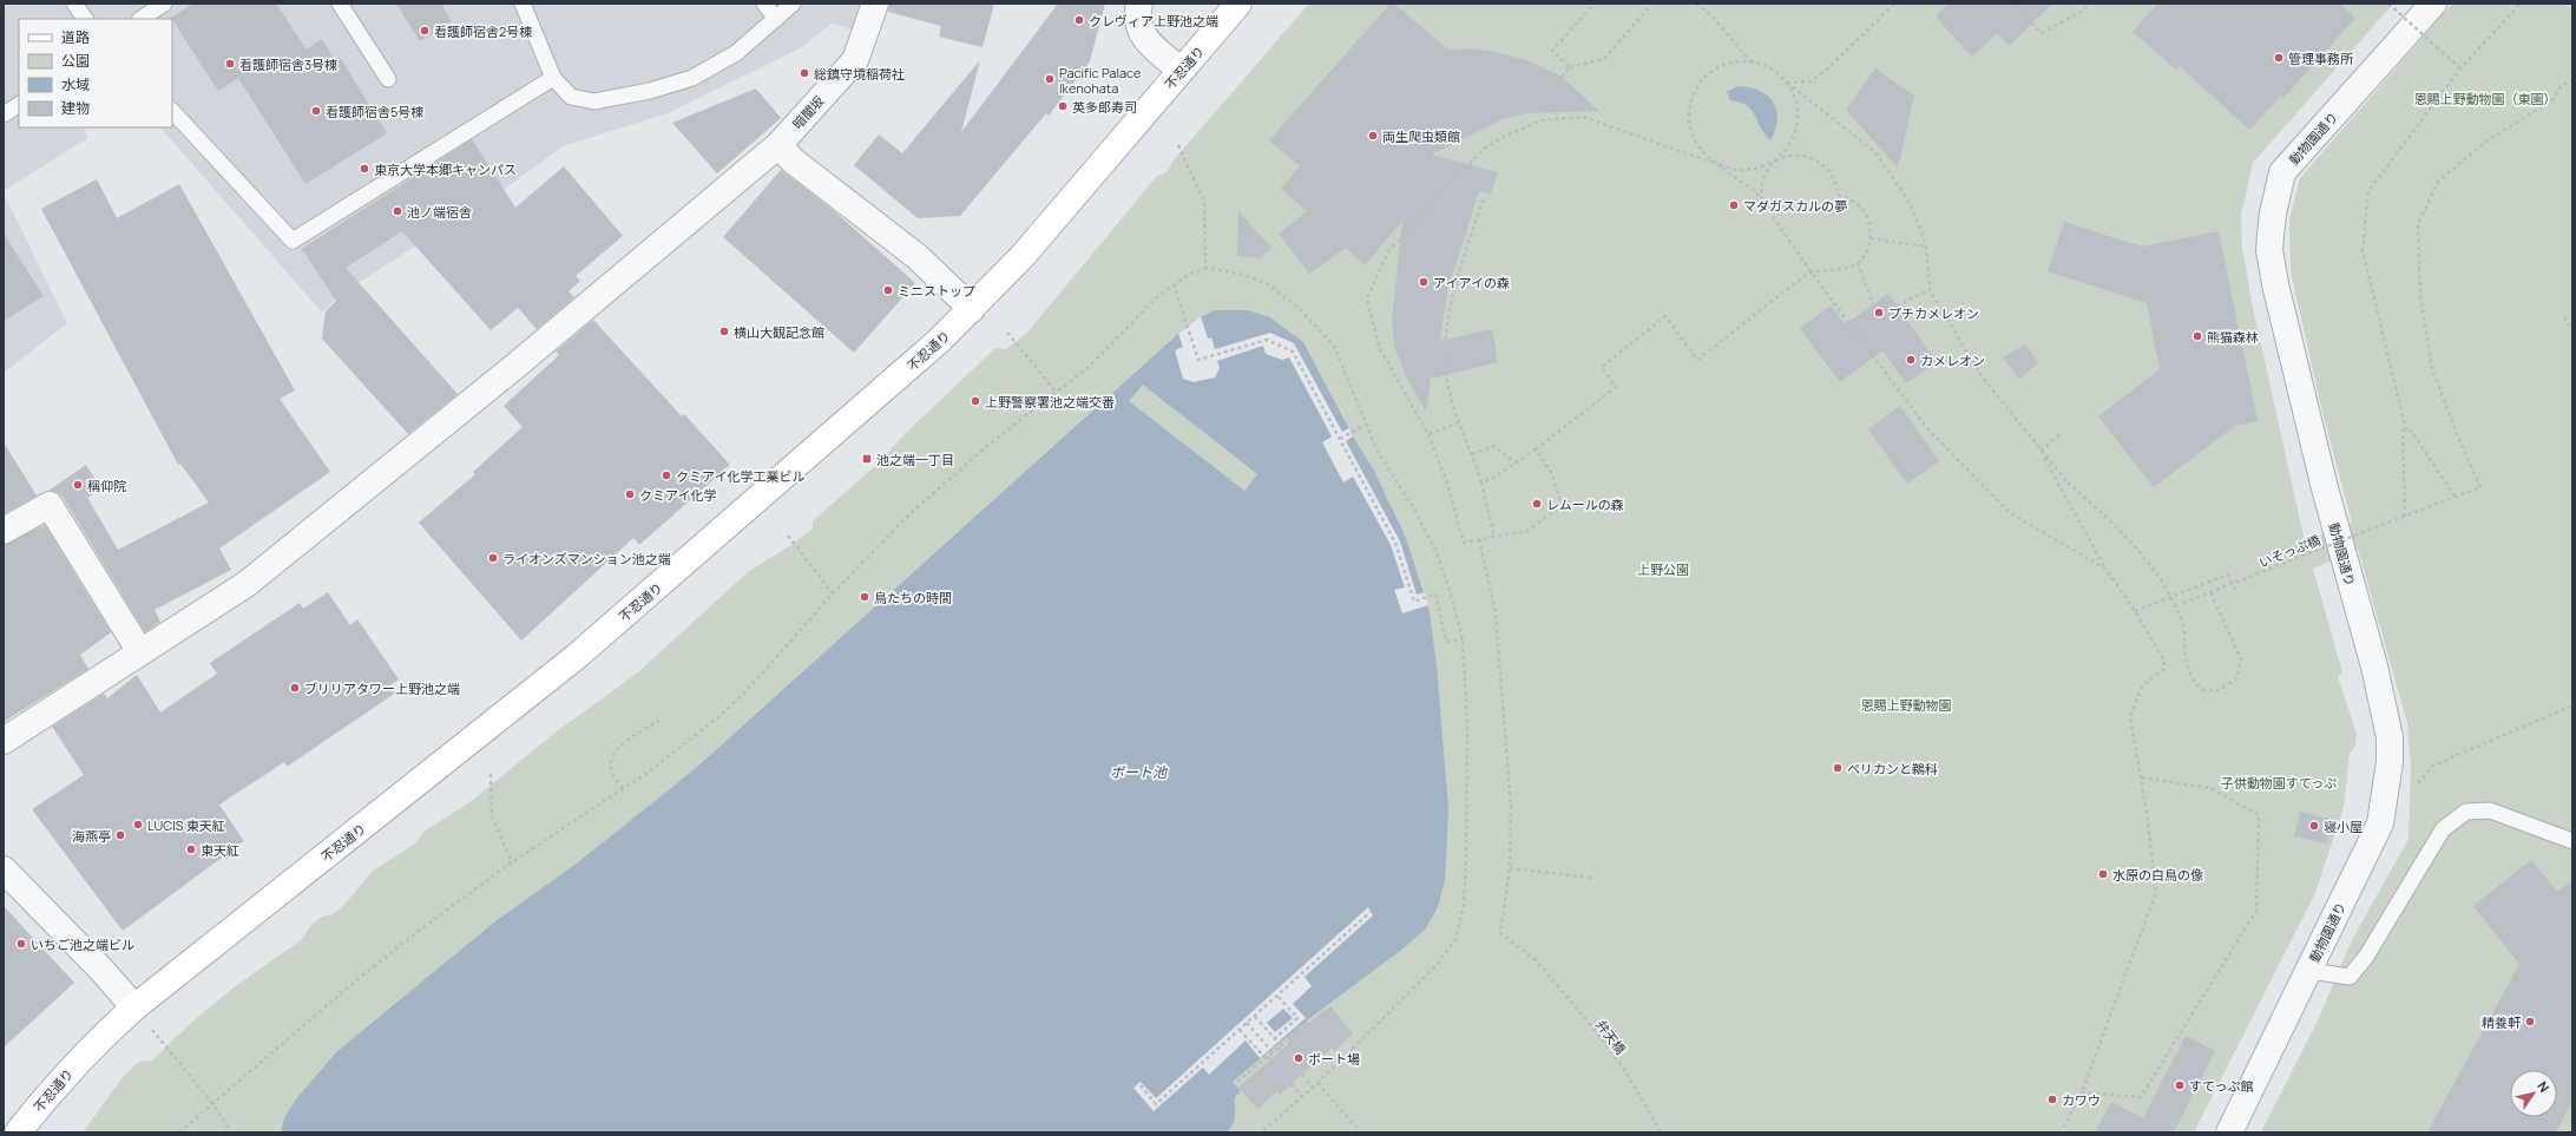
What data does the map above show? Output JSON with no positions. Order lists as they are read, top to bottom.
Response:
{
  "streets": {
    "main road": ["不忍通り"],
    "street": ["暗闇坂", "動物園通り"],
    "path": ["いそっぷ橋", "弁天橋"]
  },
  "water": ["ボート池"],
  "parks": [
    "恩賜上野動物園（東園）",
    "上野公園",
    "恩賜上野動物園",
    "子供動物園すてっぷ"
  ],
  "places": {
    "other": [
      "クレヴィア上野池之端",
      "看護師宿舎2号棟",
      "管理事務所",
      "看護師宿舎3号棟",
      "総鎮守境稲荷社",
      "Pacific Palace Ikenohata",
      "英多郎寿司",
      "看護師宿舎5号棟",
      "両生爬虫類館",
      "東京大学本郷キャンパス",
      "マダガスカルの夢",
      "池ノ端宿舎",
      "アイアイの森",
      "ミニストップ",
      "プチカメレオン",
      "横山大観記念館",
      "熊猫森林",
      "カメレオン",
      "上野警察署池之端交番",
      "クミアイ化学工業ビル",
      "稱仰院",
      "クミアイ化学",
      "レムールの森",
      "ライオンズマンション池之端",
      "鳥たちの時間",
      "ブリリアタワー上野池之端",
      "ペリカンと鵜科",
      "LUCIS 東天紅",
      "寝小屋",
      "海燕亭",
      "東天紅",
      "水原の白鳥の像",
      "いちご池之端ビル",
      "精養軒",
      "ボート場",
      "すてっぷ館",
      "カワウ"
    ],
    "transit": ["池之端一丁目"]
  },
  "legend": [
    "道路",
    "公園",
    "水域",
    "建物"
  ],
  "north": "top right"
}
